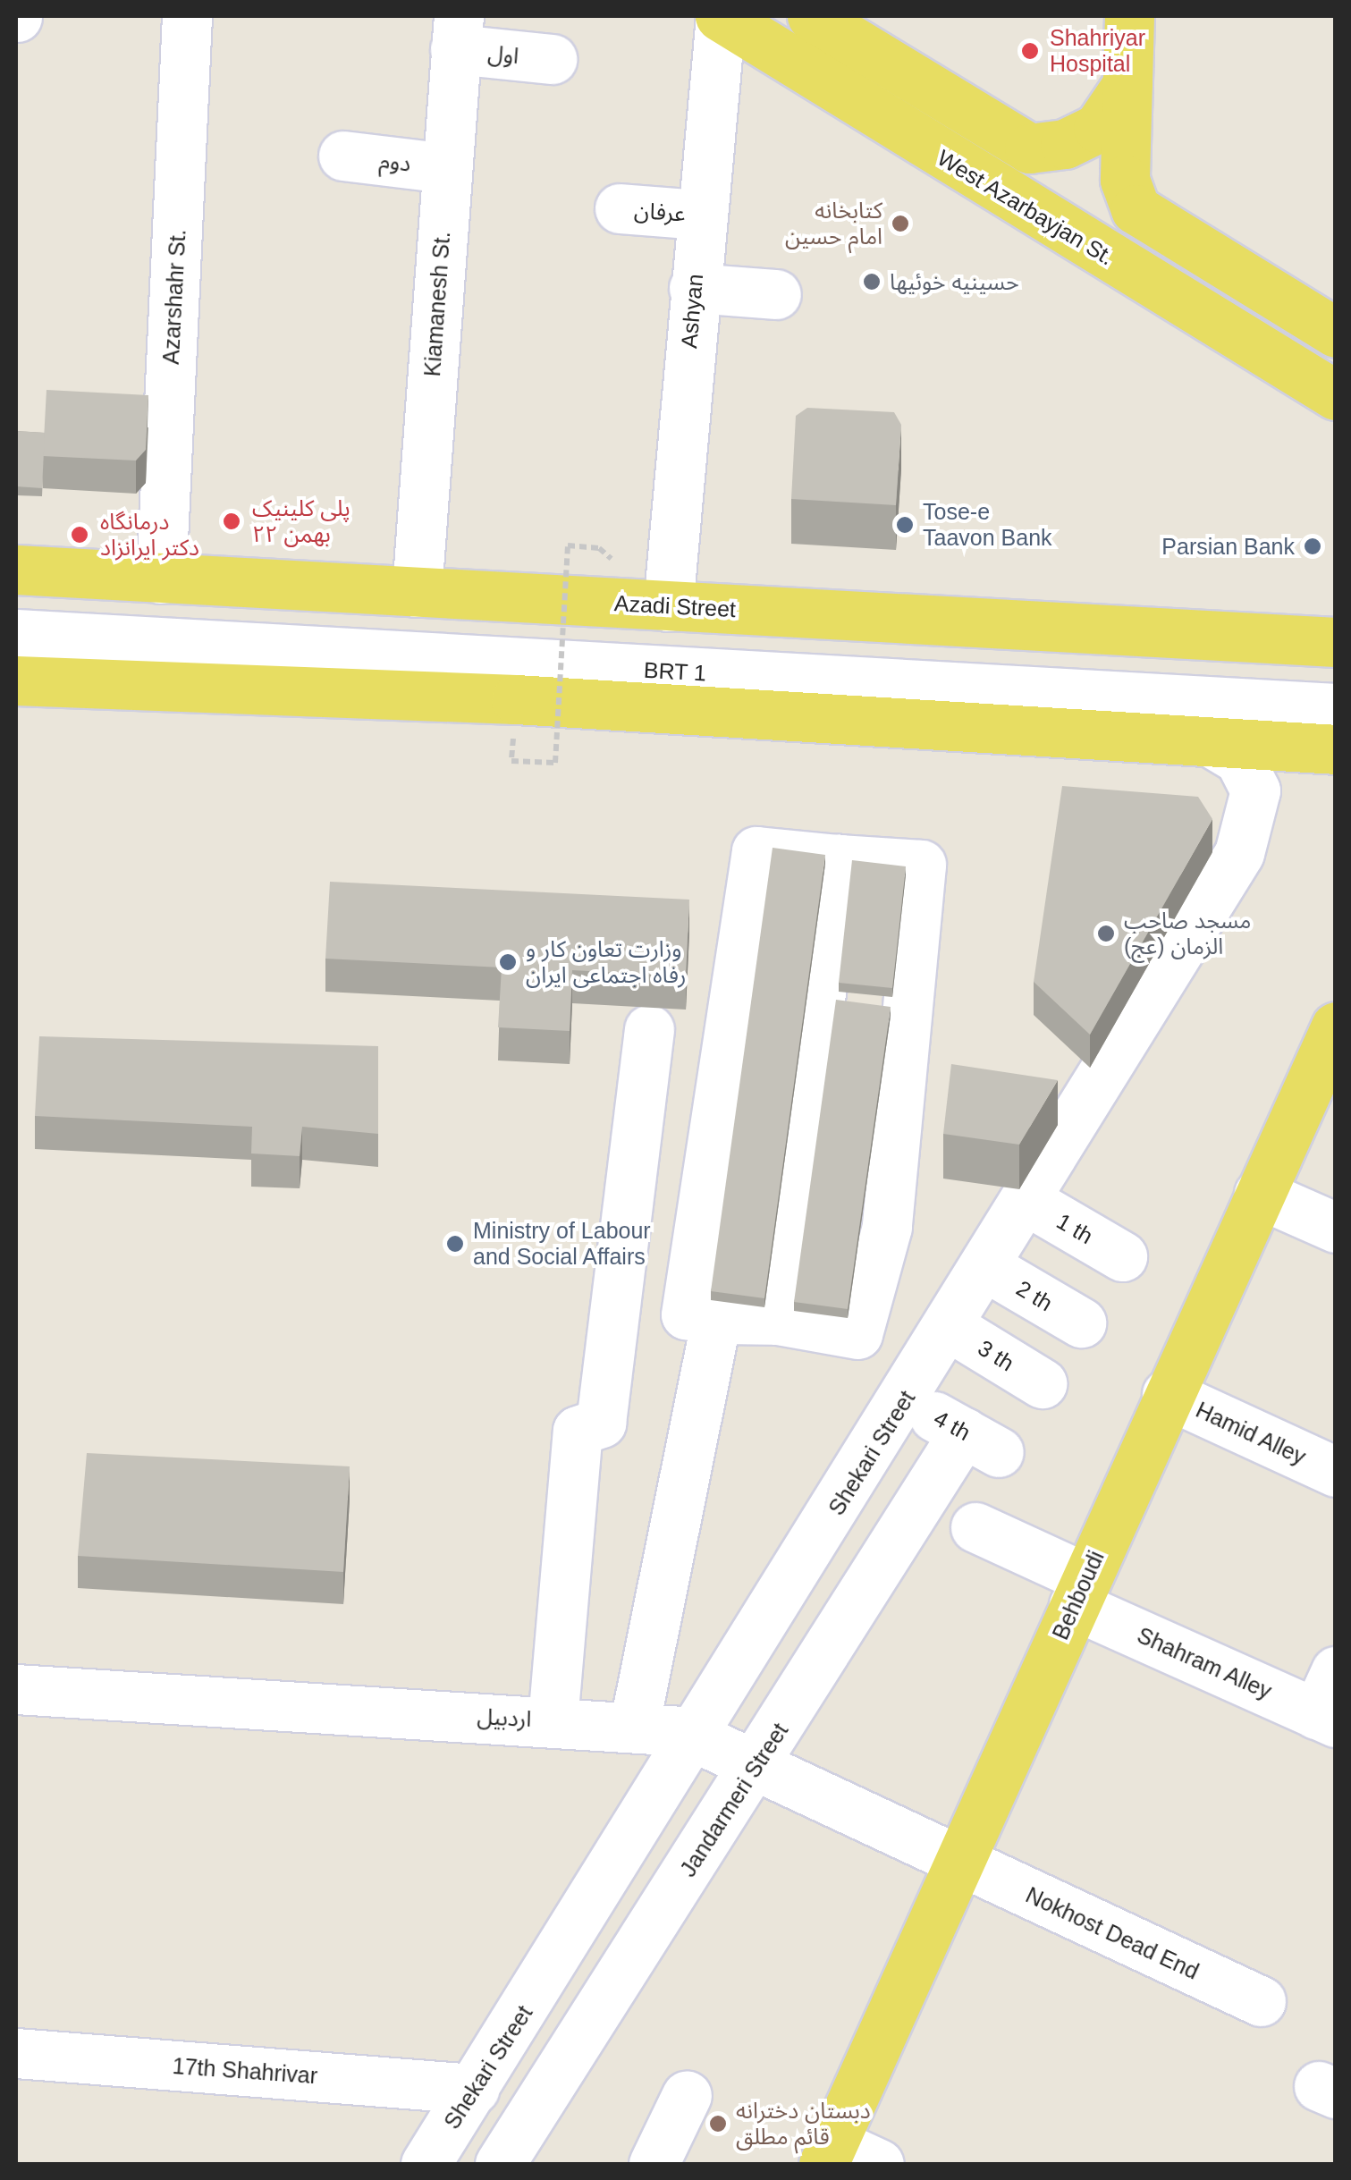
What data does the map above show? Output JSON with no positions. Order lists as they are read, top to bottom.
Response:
{
  "streets": {
    "main road": ["West Azarbayjan St.", "Azadi Street", "Behboudi"],
    "street": [
      "اول",
      "دوم",
      "عرفان",
      "Azarshahr St.",
      "Kiamanesh St.",
      "Ashyan",
      "BRT 1",
      "1 th",
      "2 th",
      "3 th",
      "4 th",
      "Hamid Alley",
      "Shekari Street",
      "Shahram Alley",
      "اردبیل",
      "Jandarmeri Street",
      "Nokhost Dead End",
      "17th Shahrivar"
    ]
  },
  "crossings": [
    ["اول", "Kiamanesh St."],
    ["دوم", "Kiamanesh St."],
    ["West Azarbayjan St.", "Ashyan"],
    ["عرفان", "Ashyan"],
    ["Azarshahr St.", "Azadi Street"],
    ["Kiamanesh St.", "Azadi Street"],
    ["Ashyan", "Azadi Street"],
    ["1 th", "Shekari Street"],
    ["2 th", "Shekari Street"],
    ["3 th", "Shekari Street"],
    ["4 th", "Shekari Street"],
    ["4 th", "Jandarmeri Street"],
    ["Hamid Alley", "Behboudi"],
    ["Shekari Street", "اردبیل"],
    ["Shekari Street", "17th Shahrivar"],
    ["Behboudi", "Shahram Alley"],
    ["Behboudi", "اردبیل"],
    ["Behboudi", "Nokhost Dead End"],
    ["اردبیل", "Jandarmeri Street"],
    ["اردبیل", "Nokhost Dead End"]
  ],
  "places": [
    "Shahriyar Hospital",
    "کتابخانه امام حسین",
    "حسینیه خوئیها",
    "پلی کلینیک ۲۲ بهمن",
    "Tose-e Taavon Bank",
    "درمانگاه دکتر ایرانزاد",
    "Parsian Bank",
    "مسجد صاحب الزمان (عج)",
    "وزارت تعاون کار و رفاه اجتماعی ایران",
    "Ministry of Labour and Social Affairs",
    "دبستان دخترانه قائم مطلق"
  ]
}
